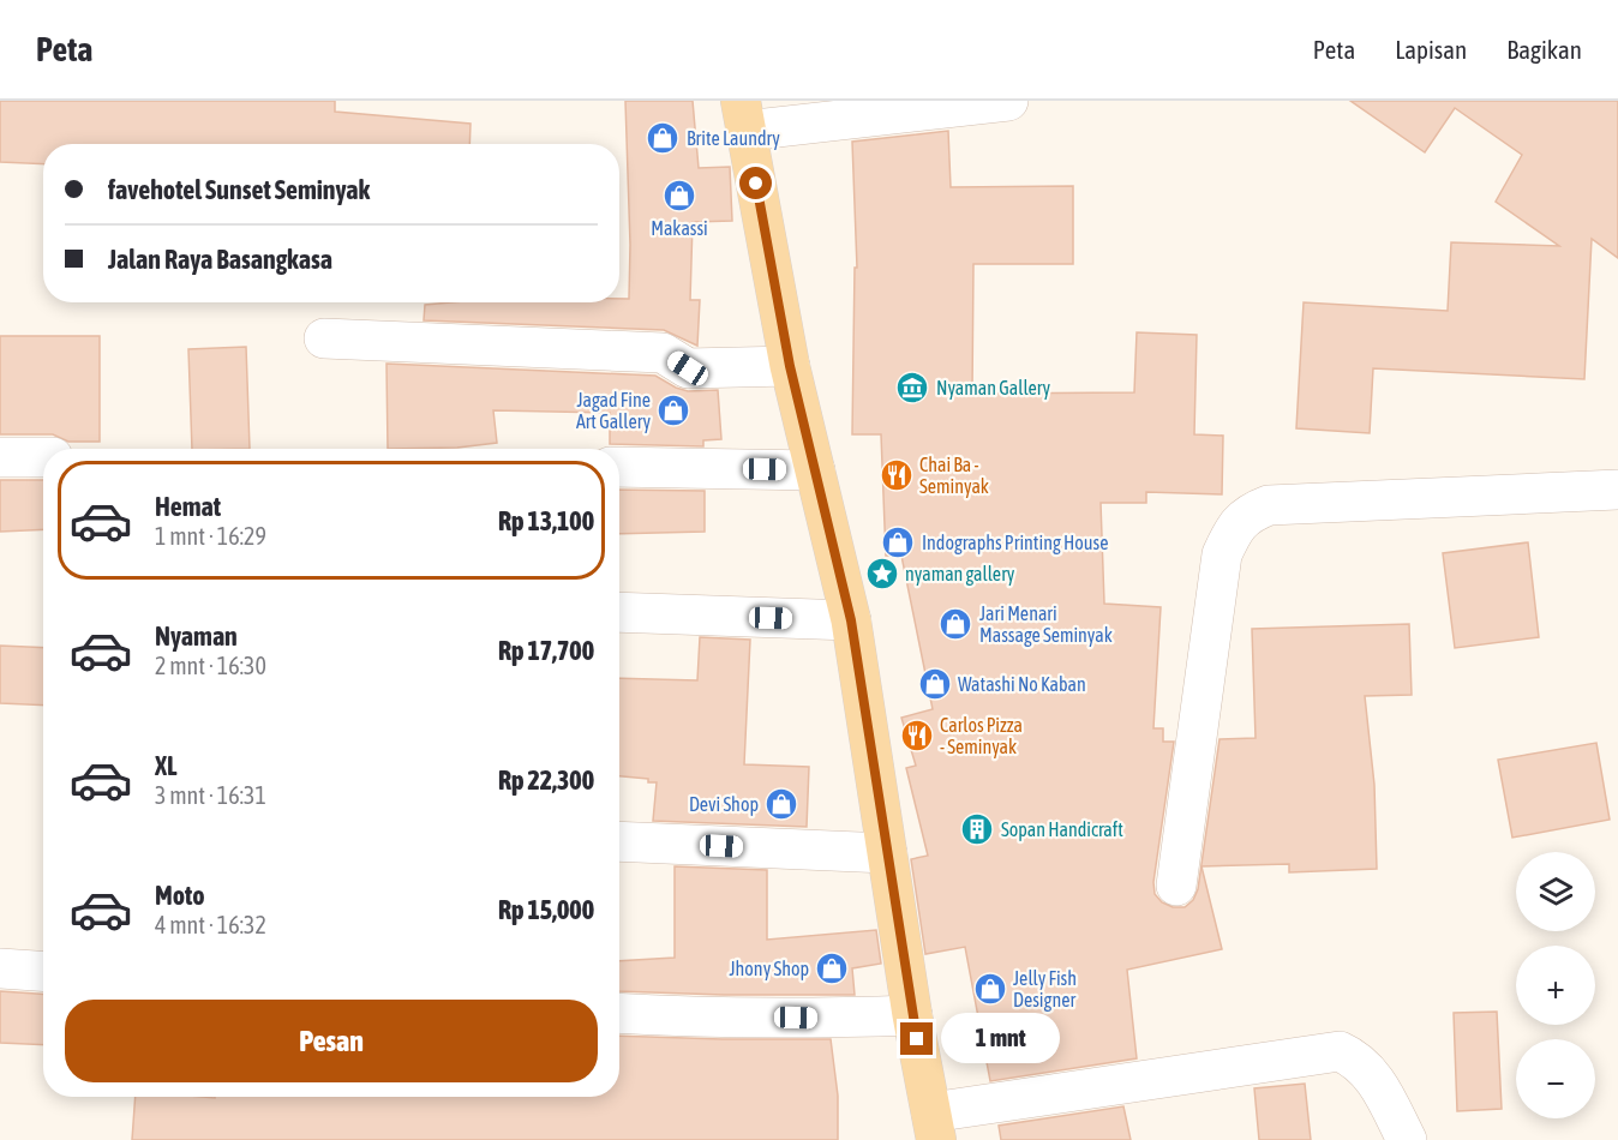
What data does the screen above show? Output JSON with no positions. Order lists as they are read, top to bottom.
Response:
{
  "places": {
    "shop": [
      "Brite Laundry",
      "Makassi",
      "Jagad Fine Art Gallery",
      "Indographs Printing House",
      "Jari Menari Massage Seminyak",
      "Watashi No Kaban",
      "Devi Shop",
      "Jhony Shop",
      "Jelly Fish Designer"
    ],
    "museum": ["Nyaman Gallery"],
    "restaurant": ["Chai Ba - Seminyak", "Carlos Pizza - Seminyak"],
    "place": ["nyaman gallery"],
    "building": ["Sopan Handicraft"]
  },
  "page": {
    "header": "Peta",
    "nav": ["Peta", "Lapisan", "Bagikan"],
    "banner": ["favehotel Sunset Seminyak", "Jalan Raya Basangkasa"],
    "list": [
      {
        "name": "Hemat",
        "note": "1 mnt · 16:29",
        "value": "Rp 13,100"
      },
      {
        "name": "Nyaman",
        "note": "2 mnt · 16:30",
        "value": "Rp 17,700"
      },
      {
        "name": "XL",
        "note": "3 mnt · 16:31",
        "value": "Rp 22,300"
      },
      {
        "name": "Moto",
        "note": "4 mnt · 16:32",
        "value": "Rp 15,000"
      }
    ],
    "map_buttons": ["+", "−"],
    "buttons": "Pesan",
    "bubble": "1 mnt"
  }
}
